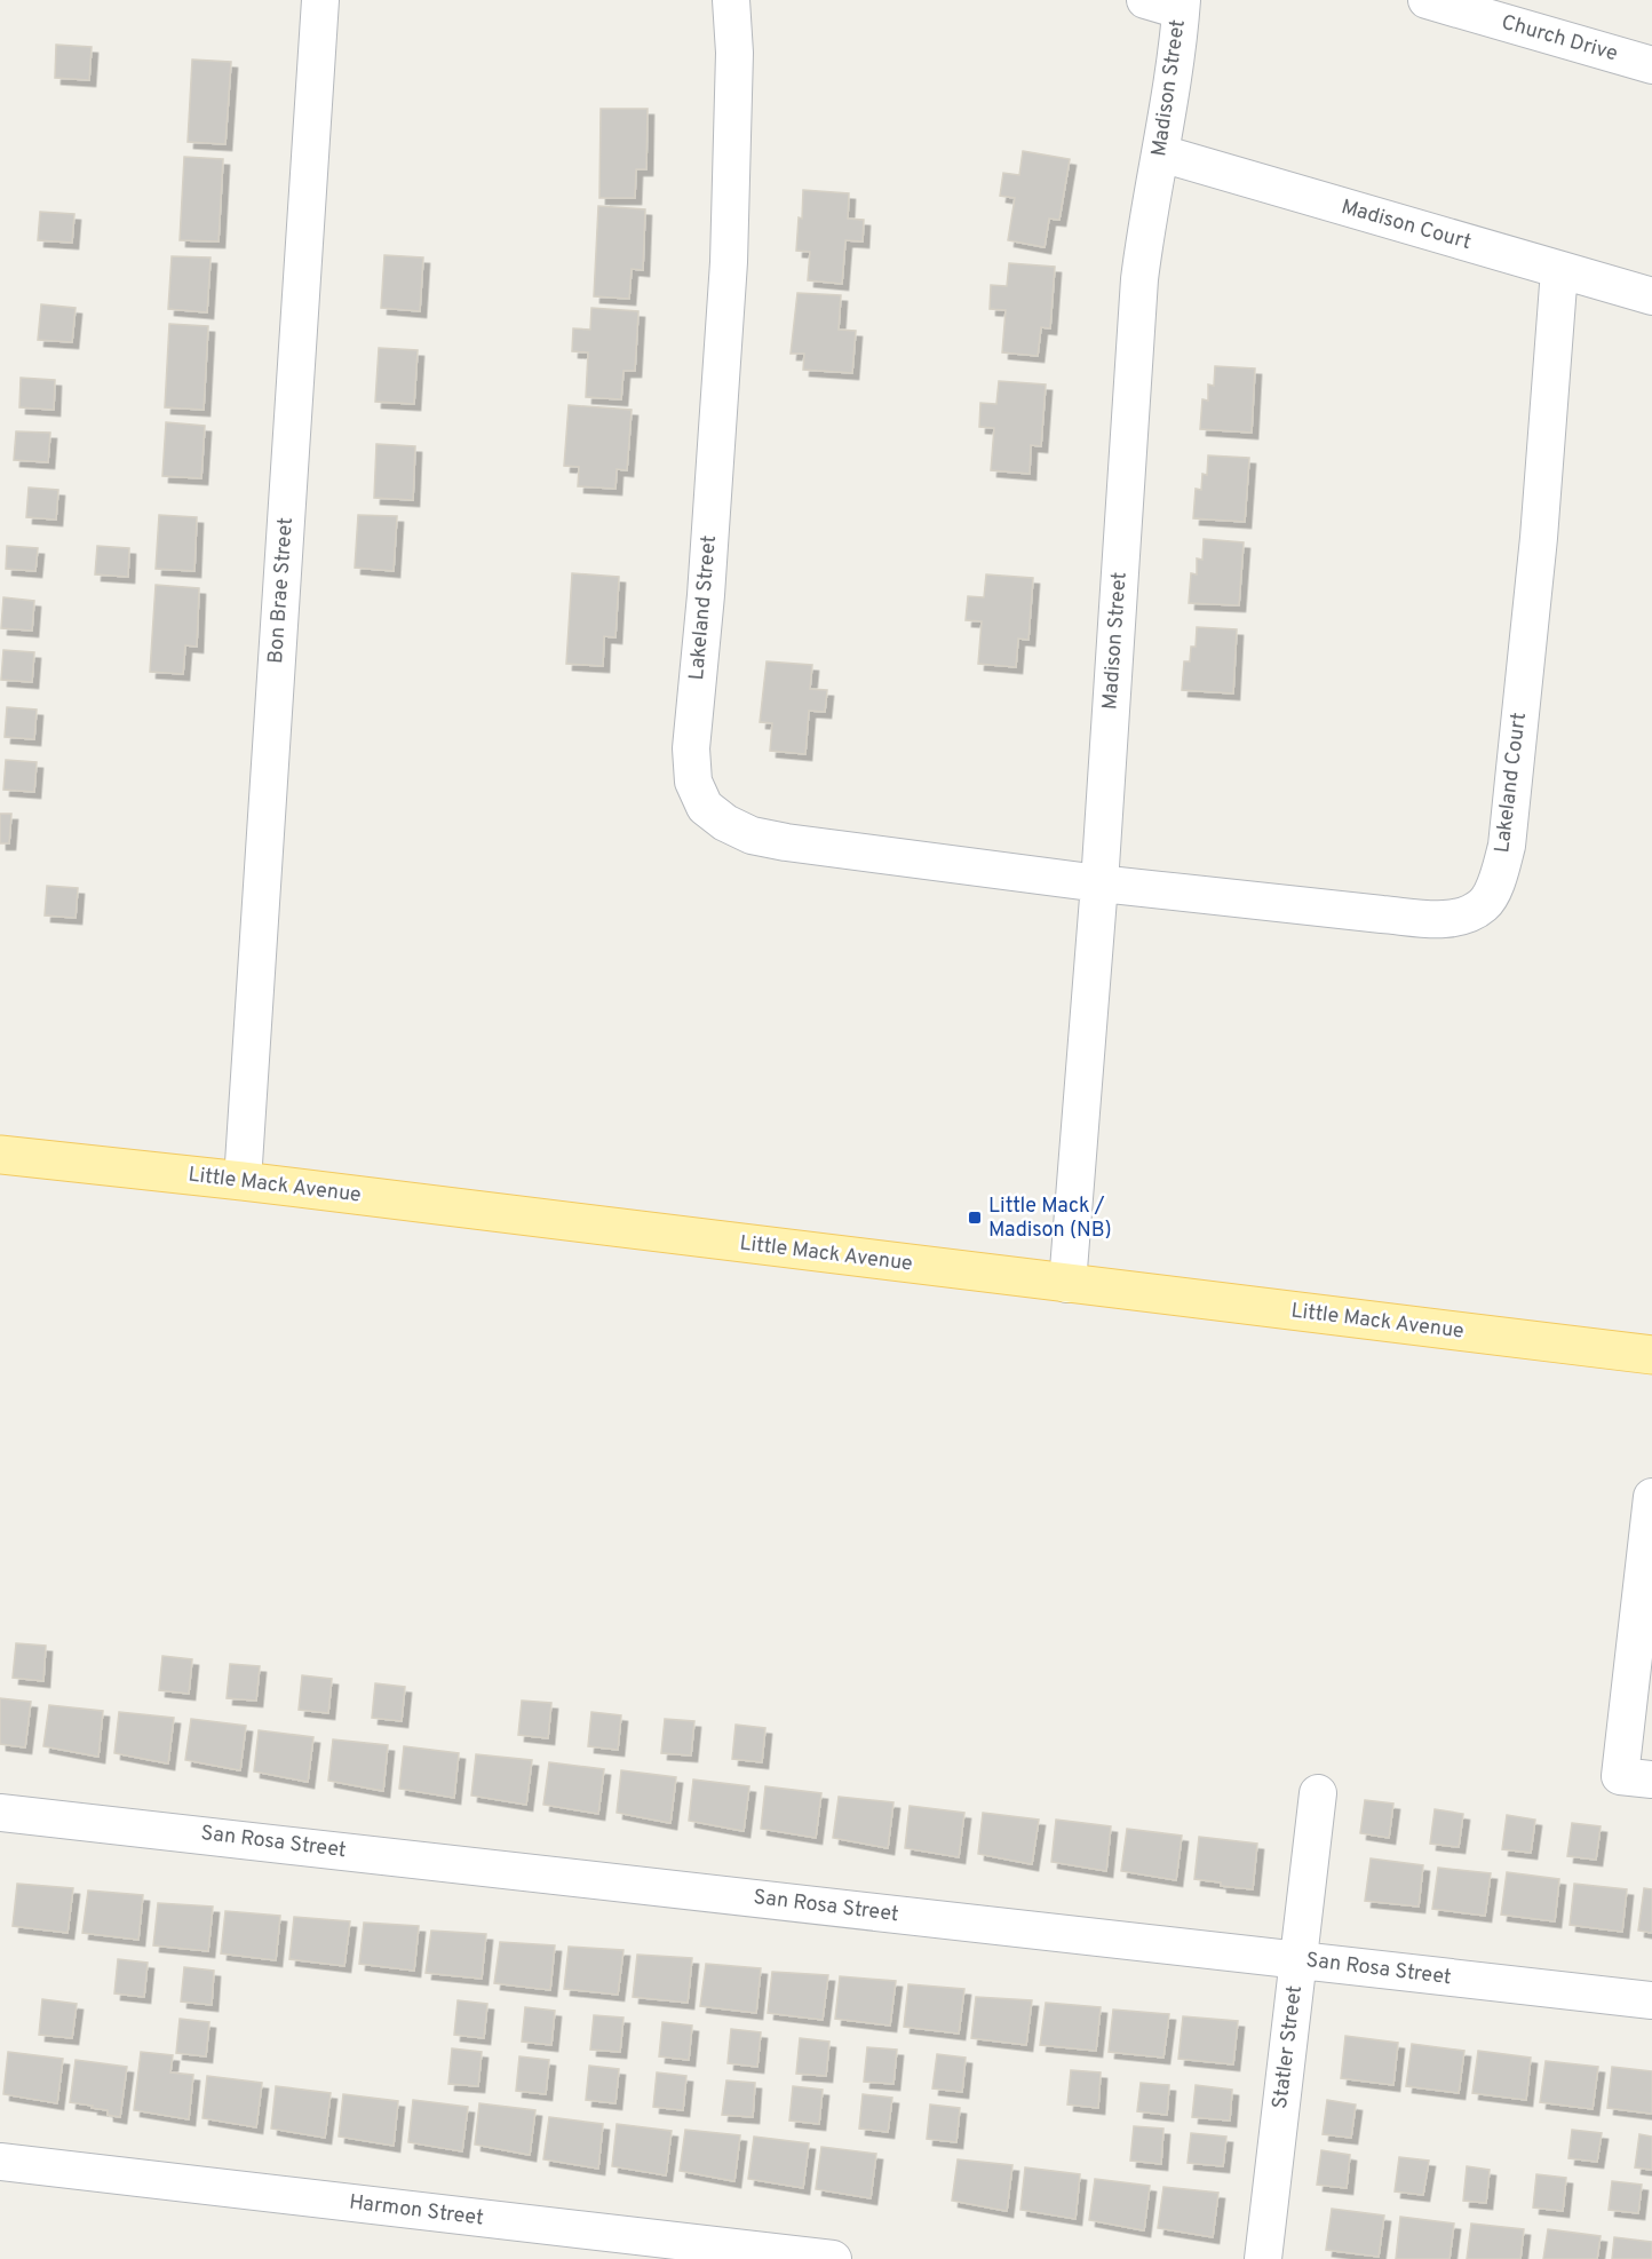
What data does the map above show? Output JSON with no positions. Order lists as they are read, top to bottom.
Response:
{
  "streets": {
    "main road": ["Little Mack Avenue"],
    "street": [
      "Church Drive",
      "Madison Street",
      "Madison Court",
      "Bon Brae Street",
      "Lakeland Street",
      "Lakeland Court",
      "San Rosa Street",
      "Statler Street",
      "Harmon Street"
    ]
  },
  "crossings": [
    ["Madison Street", "Madison Court"],
    ["Madison Street", "Lakeland Street"],
    ["Madison Street", "Lakeland Court"],
    ["Madison Street", "Little Mack Avenue"],
    ["Madison Court", "Lakeland Court"],
    ["Bon Brae Street", "Little Mack Avenue"],
    ["Lakeland Street", "Lakeland Court"],
    ["San Rosa Street", "Statler Street"]
  ],
  "places": {
    "transit": ["Little Mack / Madison (NB)"]
  }
}
